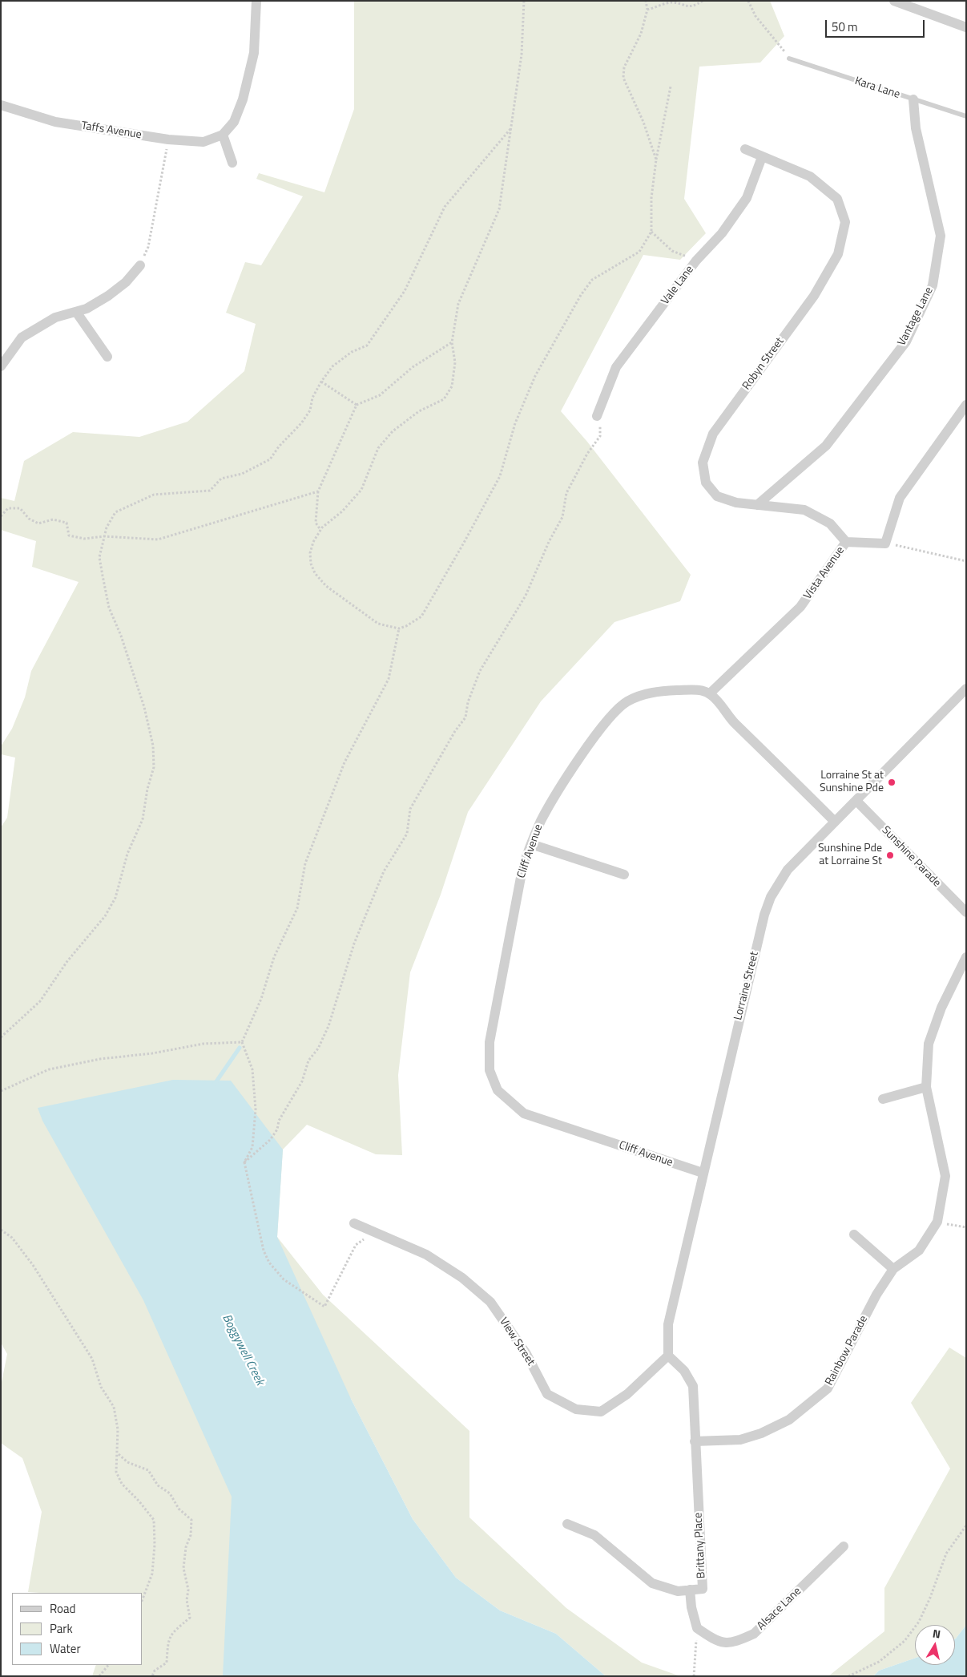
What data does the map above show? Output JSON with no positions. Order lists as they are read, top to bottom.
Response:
{
  "streets": {
    "street": [
      "Taffs Avenue",
      "Vale Lane",
      "Vantage Lane",
      "Robyn Street",
      "Vista Avenue",
      "Cliff Avenue",
      "Sunshine Parade",
      "Lorraine Street",
      "View Street",
      "Rainbow Parade",
      "Brittany Place",
      "Alsace Lane"
    ],
    "lane": ["Kara Lane"]
  },
  "crossings": [
    ["Kara Lane", "Vantage Lane"],
    ["Vale Lane", "Robyn Street"],
    ["Vantage Lane", "Robyn Street"],
    ["Robyn Street", "Vista Avenue"],
    ["Vista Avenue", "Cliff Avenue"],
    ["Cliff Avenue", "Lorraine Street"],
    ["Sunshine Parade", "Lorraine Street"],
    ["Lorraine Street", "View Street"],
    ["Lorraine Street", "Brittany Place"],
    ["View Street", "Brittany Place"],
    ["Rainbow Parade", "Brittany Place"]
  ],
  "water": ["Boggywell Creek"],
  "places": ["Lorraine St at Sunshine Pde", "Sunshine Pde at Lorraine St"],
  "legend": ["Road", "Park", "Water"],
  "scale_bar": "50 m",
  "north": "top"
}
